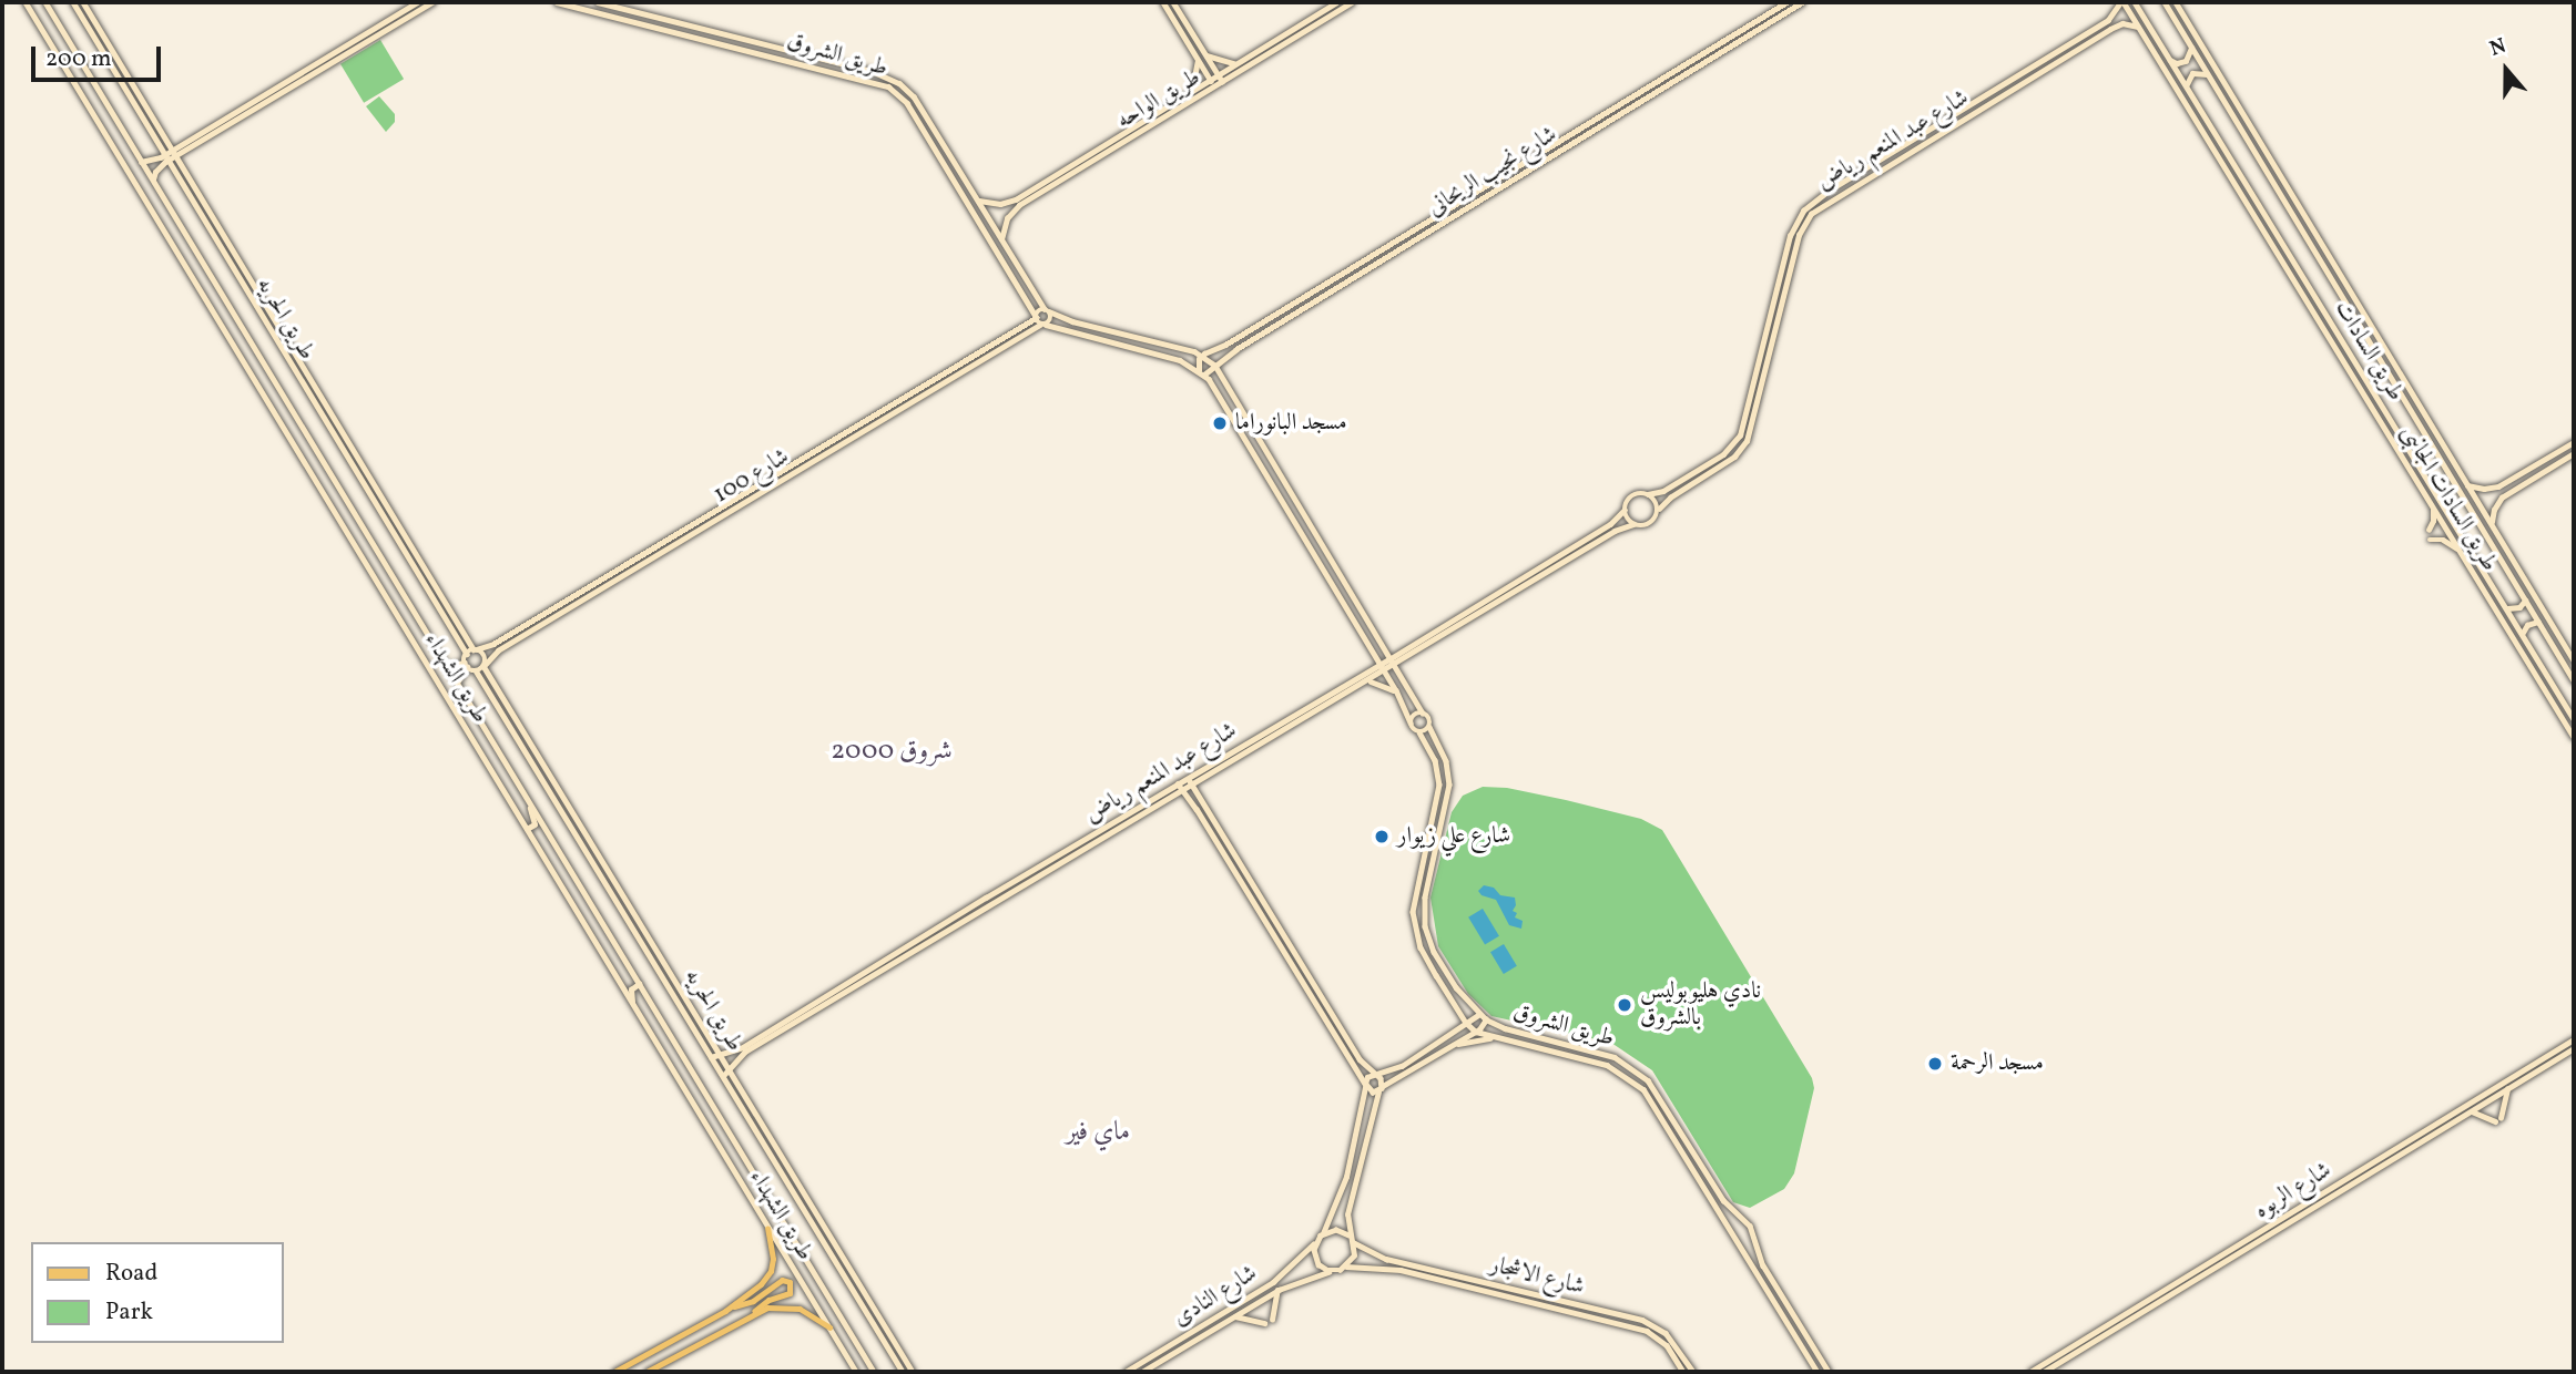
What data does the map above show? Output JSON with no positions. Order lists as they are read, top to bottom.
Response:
{
  "streets": {
    "street": [
      "طريق الشروق",
      "طريق الواحه",
      "شارع عبد المنعم رياض",
      "شارع نجيب الريحانى",
      "طريق الحريه",
      "طريق السادات",
      "شارع 100",
      "طريق السادات الجانبى",
      "طريق الشهداء",
      "شارع الربوه",
      "شارع الاشجار",
      "شارع النادى"
    ]
  },
  "crossings": [
    ["طريق الشروق", "طريق الواحه"],
    ["طريق الشروق", "شارع 100"],
    ["شارع عبد المنعم رياض", "طريق الحريه"],
    ["شارع عبد المنعم رياض", "طريق السادات الجانبى"],
    ["طريق الحريه", "شارع 100"],
    ["شارع الاشجار", "شارع النادى"]
  ],
  "districts": ["شروق 2000", "ماي فير"],
  "places": [
    "مسجد البانوراما",
    "شارع علي زيوار",
    "نادي هليوبوليس بالشروق",
    "مسجد الرحمة"
  ],
  "legend": ["Road", "Park"],
  "scale_bar": "200 m",
  "north": "top"
}
